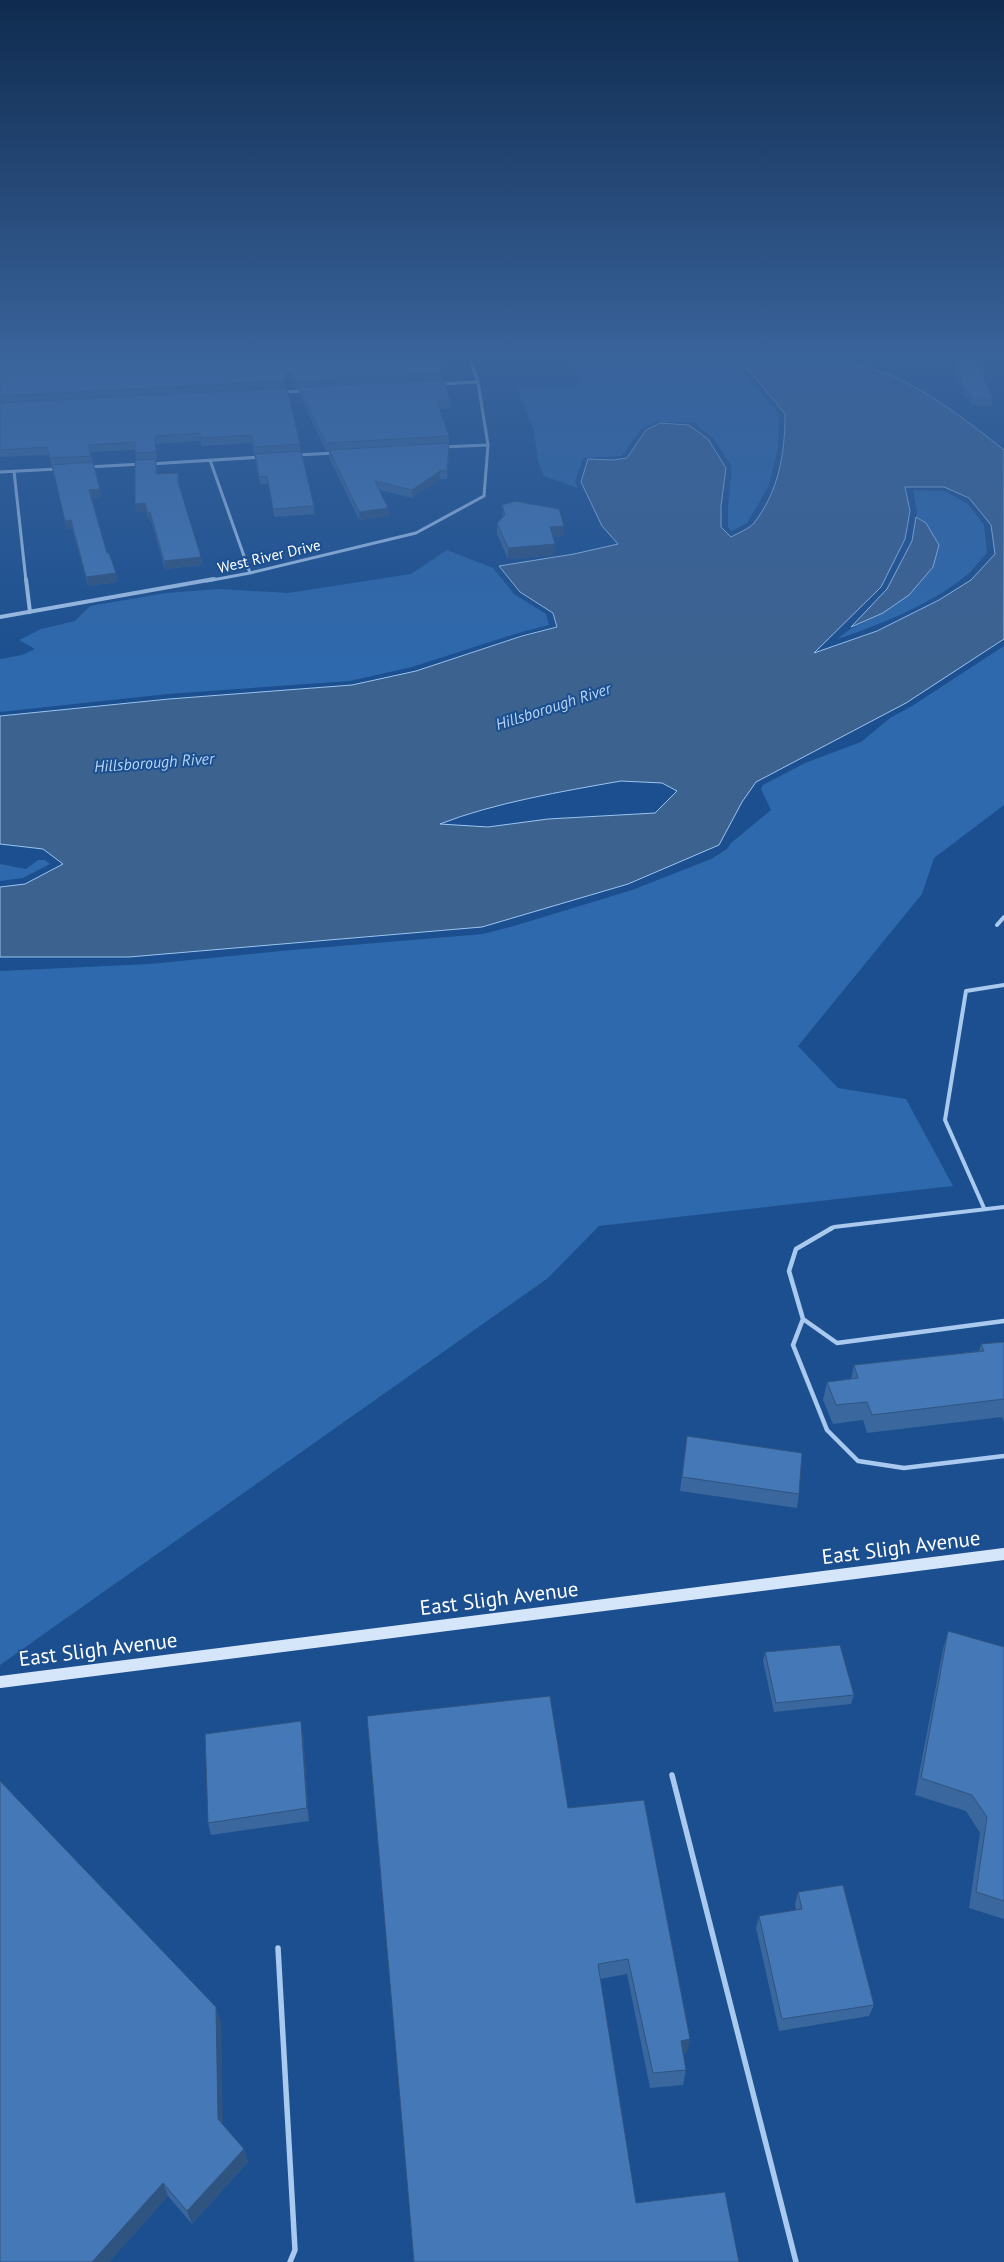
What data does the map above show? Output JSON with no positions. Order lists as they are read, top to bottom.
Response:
{
  "streets": {
    "street": ["West River Drive", "East Sligh Avenue"]
  },
  "water": ["Hillsborough River"]
}
